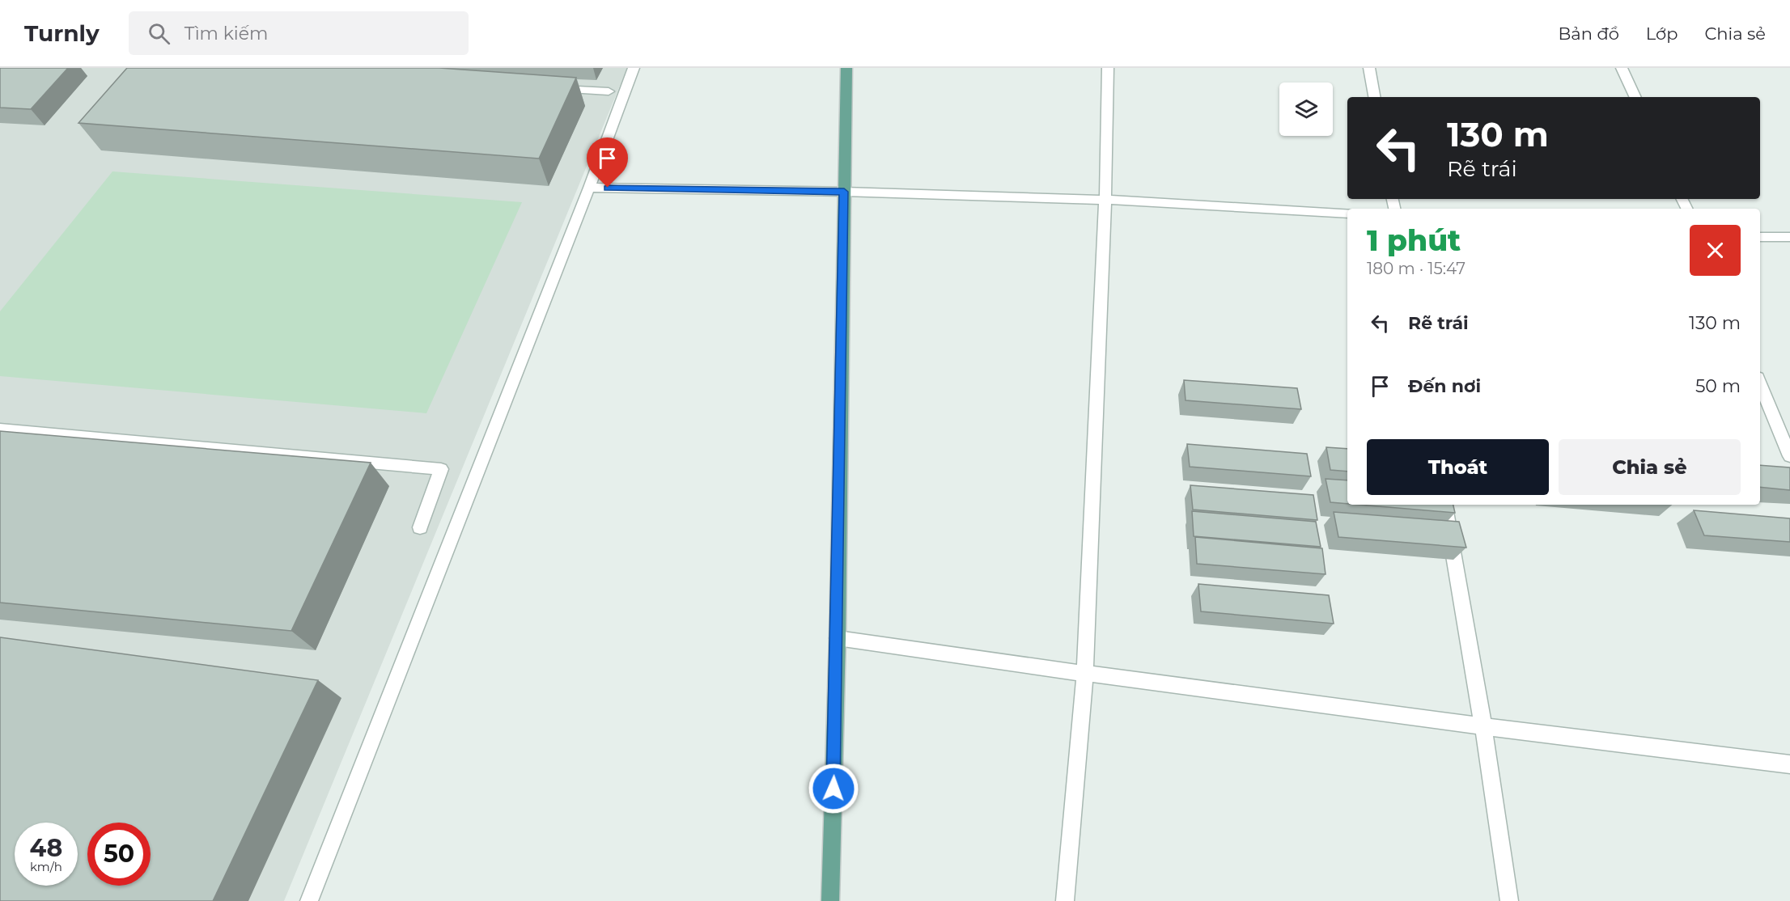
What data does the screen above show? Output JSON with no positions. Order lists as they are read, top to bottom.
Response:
{
  "page": {
    "header": "Turnly",
    "search": "Tìm kiếm",
    "nav": ["Bản đồ", "Lớp", "Chia sẻ"],
    "turn": ["130 m", "Rẽ trái"],
    "heading": ["1 phút", "180 m · 15:47"],
    "list": [
      {
        "name": "Rẽ trái",
        "value": "130 m"
      },
      {
        "name": "Đến nơi",
        "value": "50 m"
      }
    ],
    "buttons": ["Thoát", "Chia sẻ"],
    "speed": "48 km/h",
    "limit": "50"
  }
}
